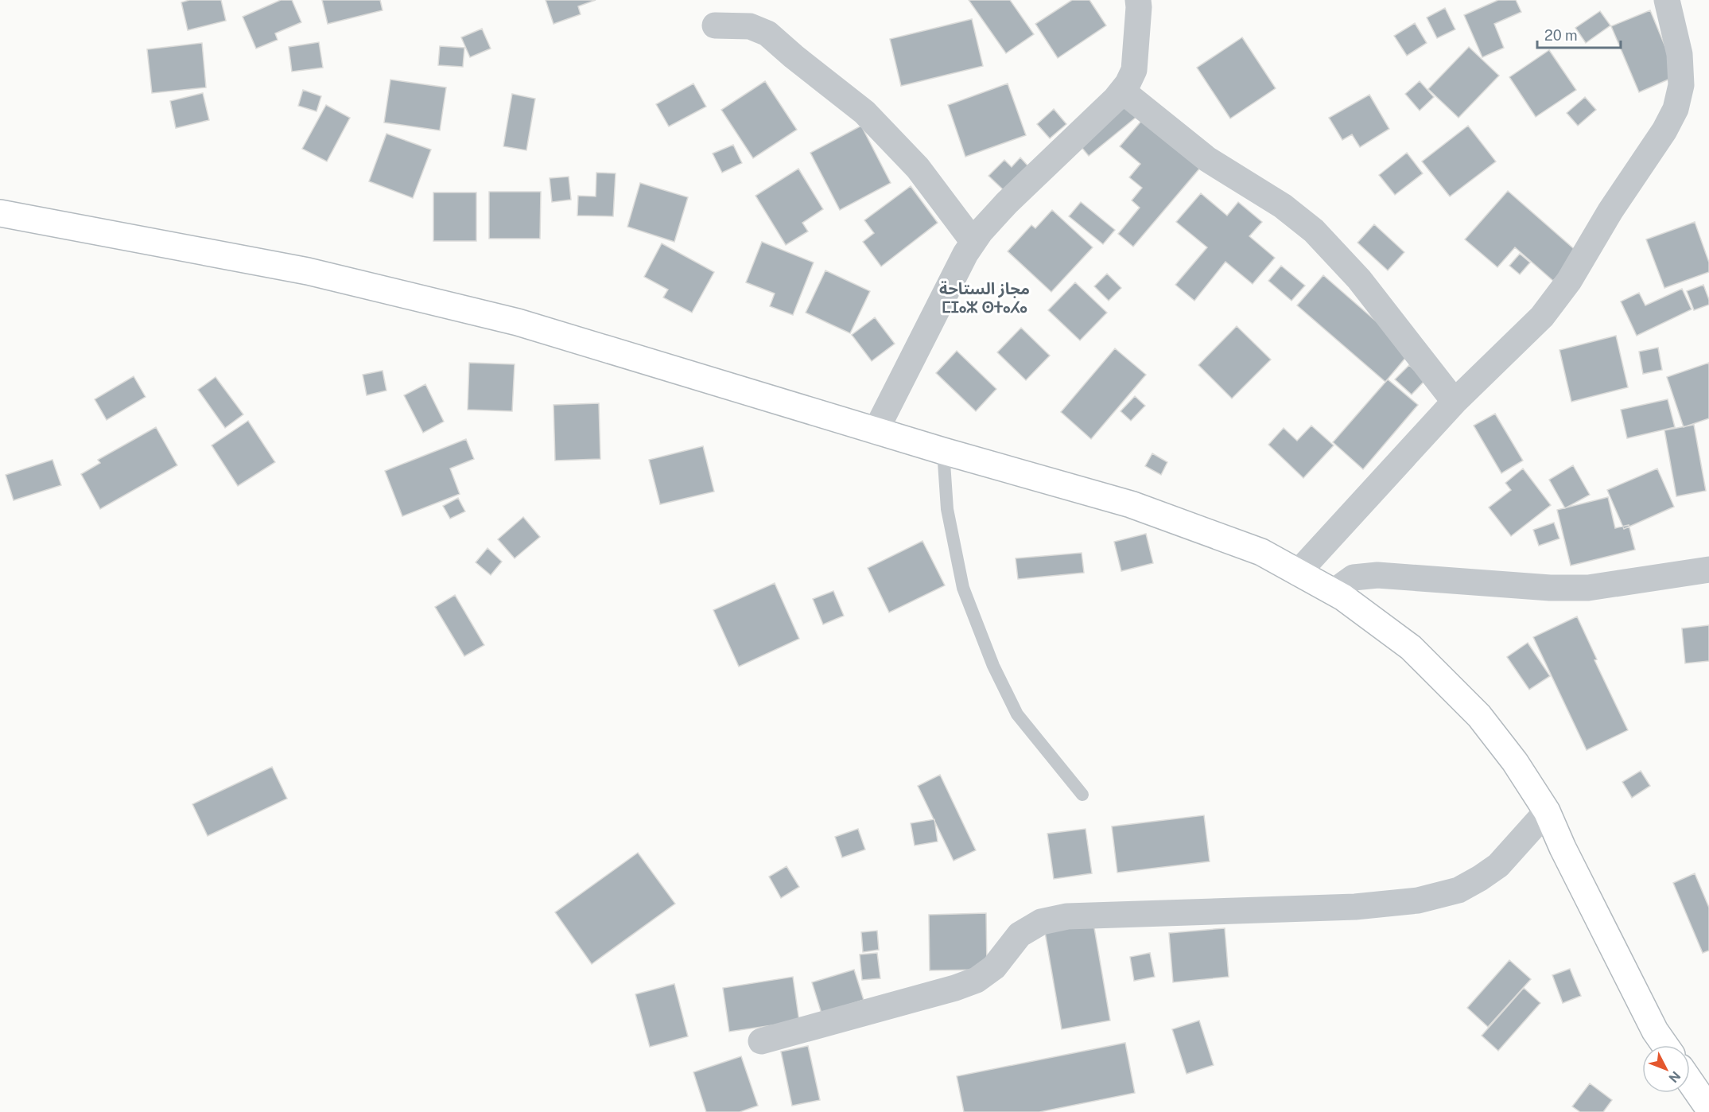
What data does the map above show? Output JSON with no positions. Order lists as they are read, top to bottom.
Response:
{
  "districts": ["مجاز الستاحة ⵎⵊⴰⵣ ⵙⵜⴰⵃⴰ"],
  "scale_bar": "20 m",
  "north": "bottom right"
}
